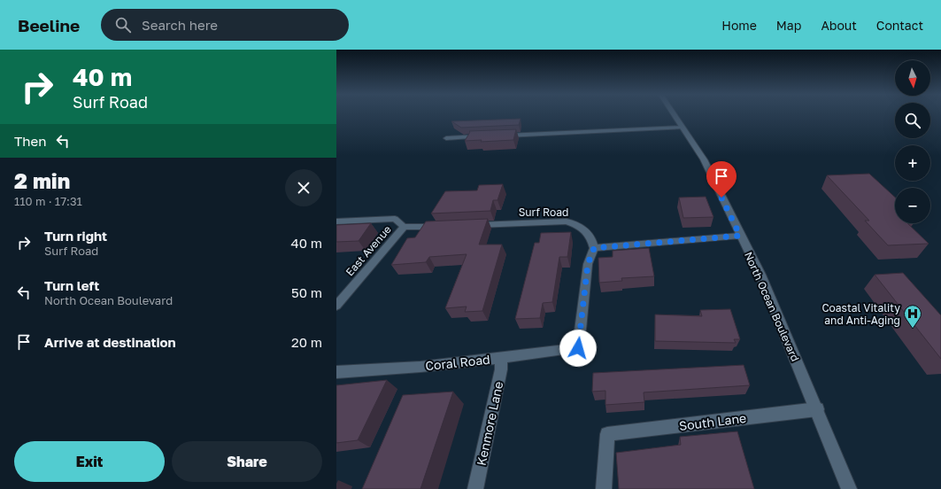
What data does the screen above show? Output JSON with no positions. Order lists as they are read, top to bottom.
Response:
{
  "streets": {
    "street": [
      "Surf Road",
      "East Avenue",
      "North Ocean Boulevard",
      "Coral Road",
      "South Lane",
      "Kenmore Lane"
    ]
  },
  "crossings": [
    ["Surf Road", "Coral Road"],
    ["North Ocean Boulevard", "South Lane"],
    ["Coral Road", "Kenmore Lane"]
  ],
  "places": {
    "hospital": ["Coastal Vitality and Anti-Aging"]
  },
  "north": "bottom",
  "page": {
    "header": "Beeline",
    "search": "Search here",
    "nav": [
      "Home",
      "Map",
      "About",
      "Contact"
    ],
    "turn": ["40 m", "Surf Road"],
    "map_buttons": ["+", "−"],
    "then": "Then",
    "heading": ["2 min", "110 m · 17:31"],
    "list": [
      {
        "name": "Turn right",
        "note": "Surf Road",
        "value": "40 m"
      },
      {
        "name": "Turn left",
        "note": "North Ocean Boulevard",
        "value": "50 m"
      },
      {
        "name": "Arrive at destination",
        "value": "20 m"
      }
    ],
    "buttons": ["Exit", "Share"]
  }
}
